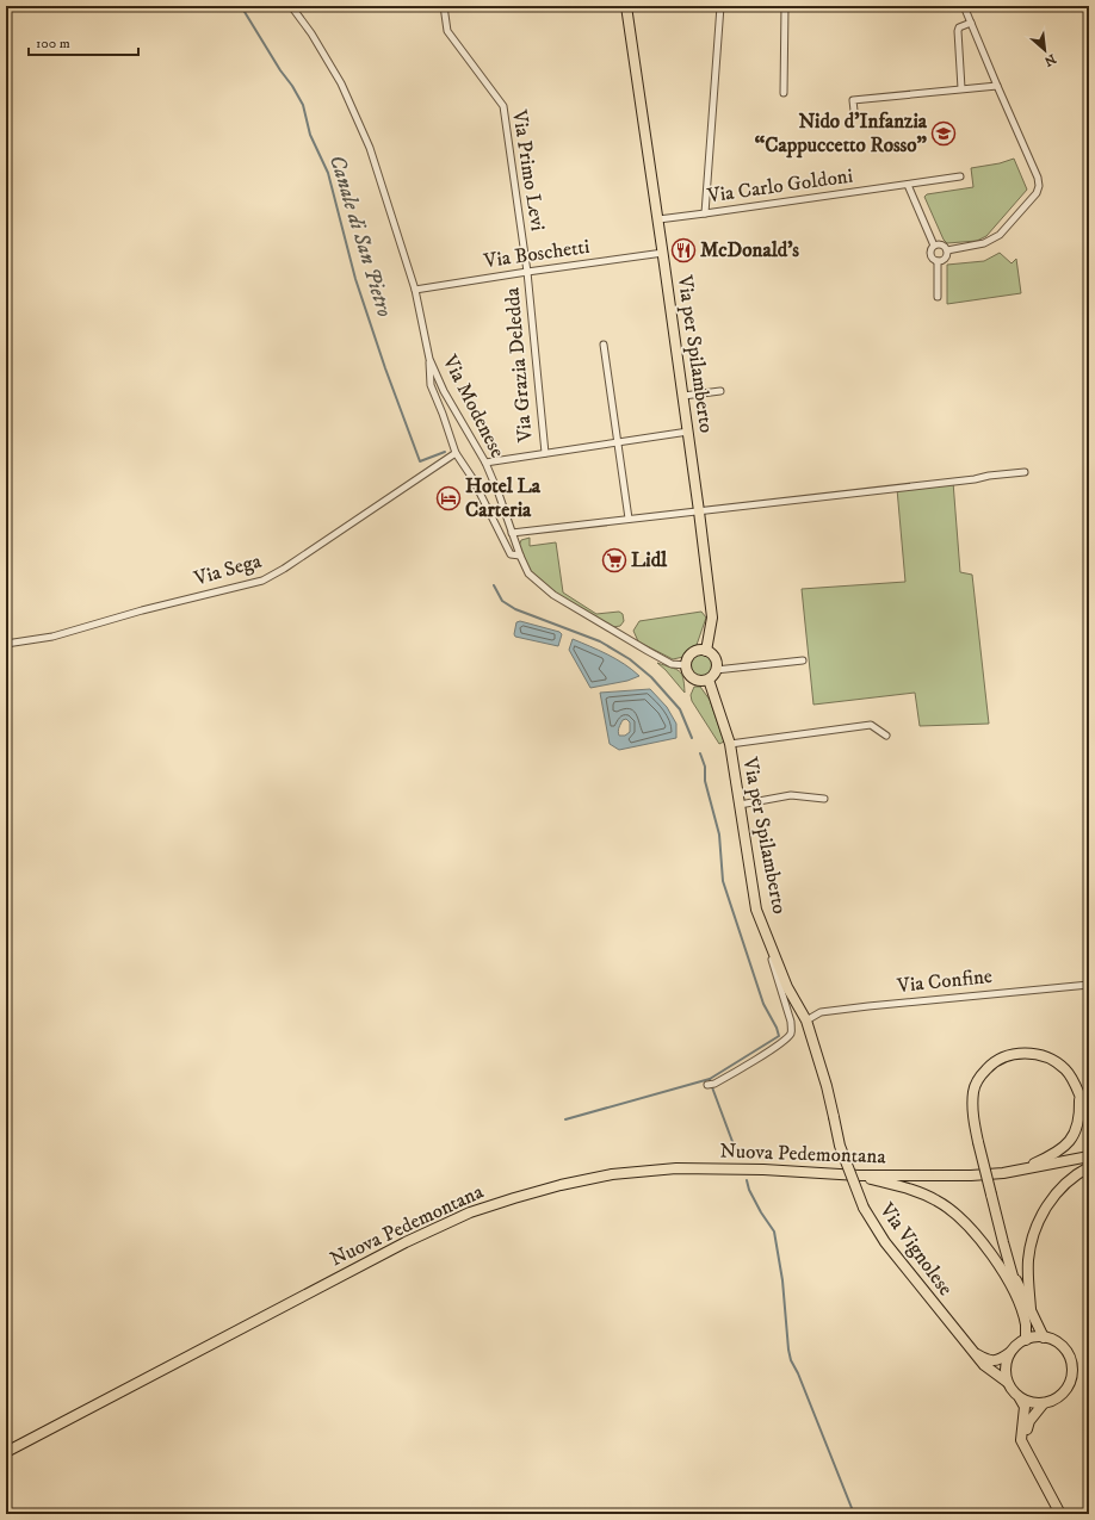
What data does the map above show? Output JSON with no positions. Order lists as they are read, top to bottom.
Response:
{
  "streets": {
    "main road": ["Via per Spilamberto", "Nuova Pedemontana", "Via Vignolese"],
    "street": [
      "Via Primo Levi",
      "Via Carlo Goldoni",
      "Via Boschetti",
      "Via Grazia Deledda",
      "Via Modenese",
      "Via Sega",
      "Via Confine"
    ]
  },
  "crossings": [
    ["Via Primo Levi", "Via Boschetti"],
    ["Via Primo Levi", "Via Grazia Deledda"],
    ["Via Carlo Goldoni", "Via per Spilamberto"],
    ["Via Boschetti", "Via per Spilamberto"],
    ["Via Boschetti", "Via Grazia Deledda"],
    ["Via Boschetti", "Via Modenese"],
    ["Via per Spilamberto", "Via Modenese"],
    ["Via per Spilamberto", "Via Confine"],
    ["Via per Spilamberto", "Via Vignolese"],
    ["Via Confine", "Via Vignolese"]
  ],
  "water": ["Canale di San Pietro"],
  "places": {
    "school or university": ["Nido d’Infanzia “Cappuccetto Rosso”"],
    "restaurant": ["McDonald's"],
    "hotel": ["Hotel La Carteria"],
    "supermarket": ["Lidl"]
  },
  "scale_bar": "100 m",
  "north": "bottom right"
}
